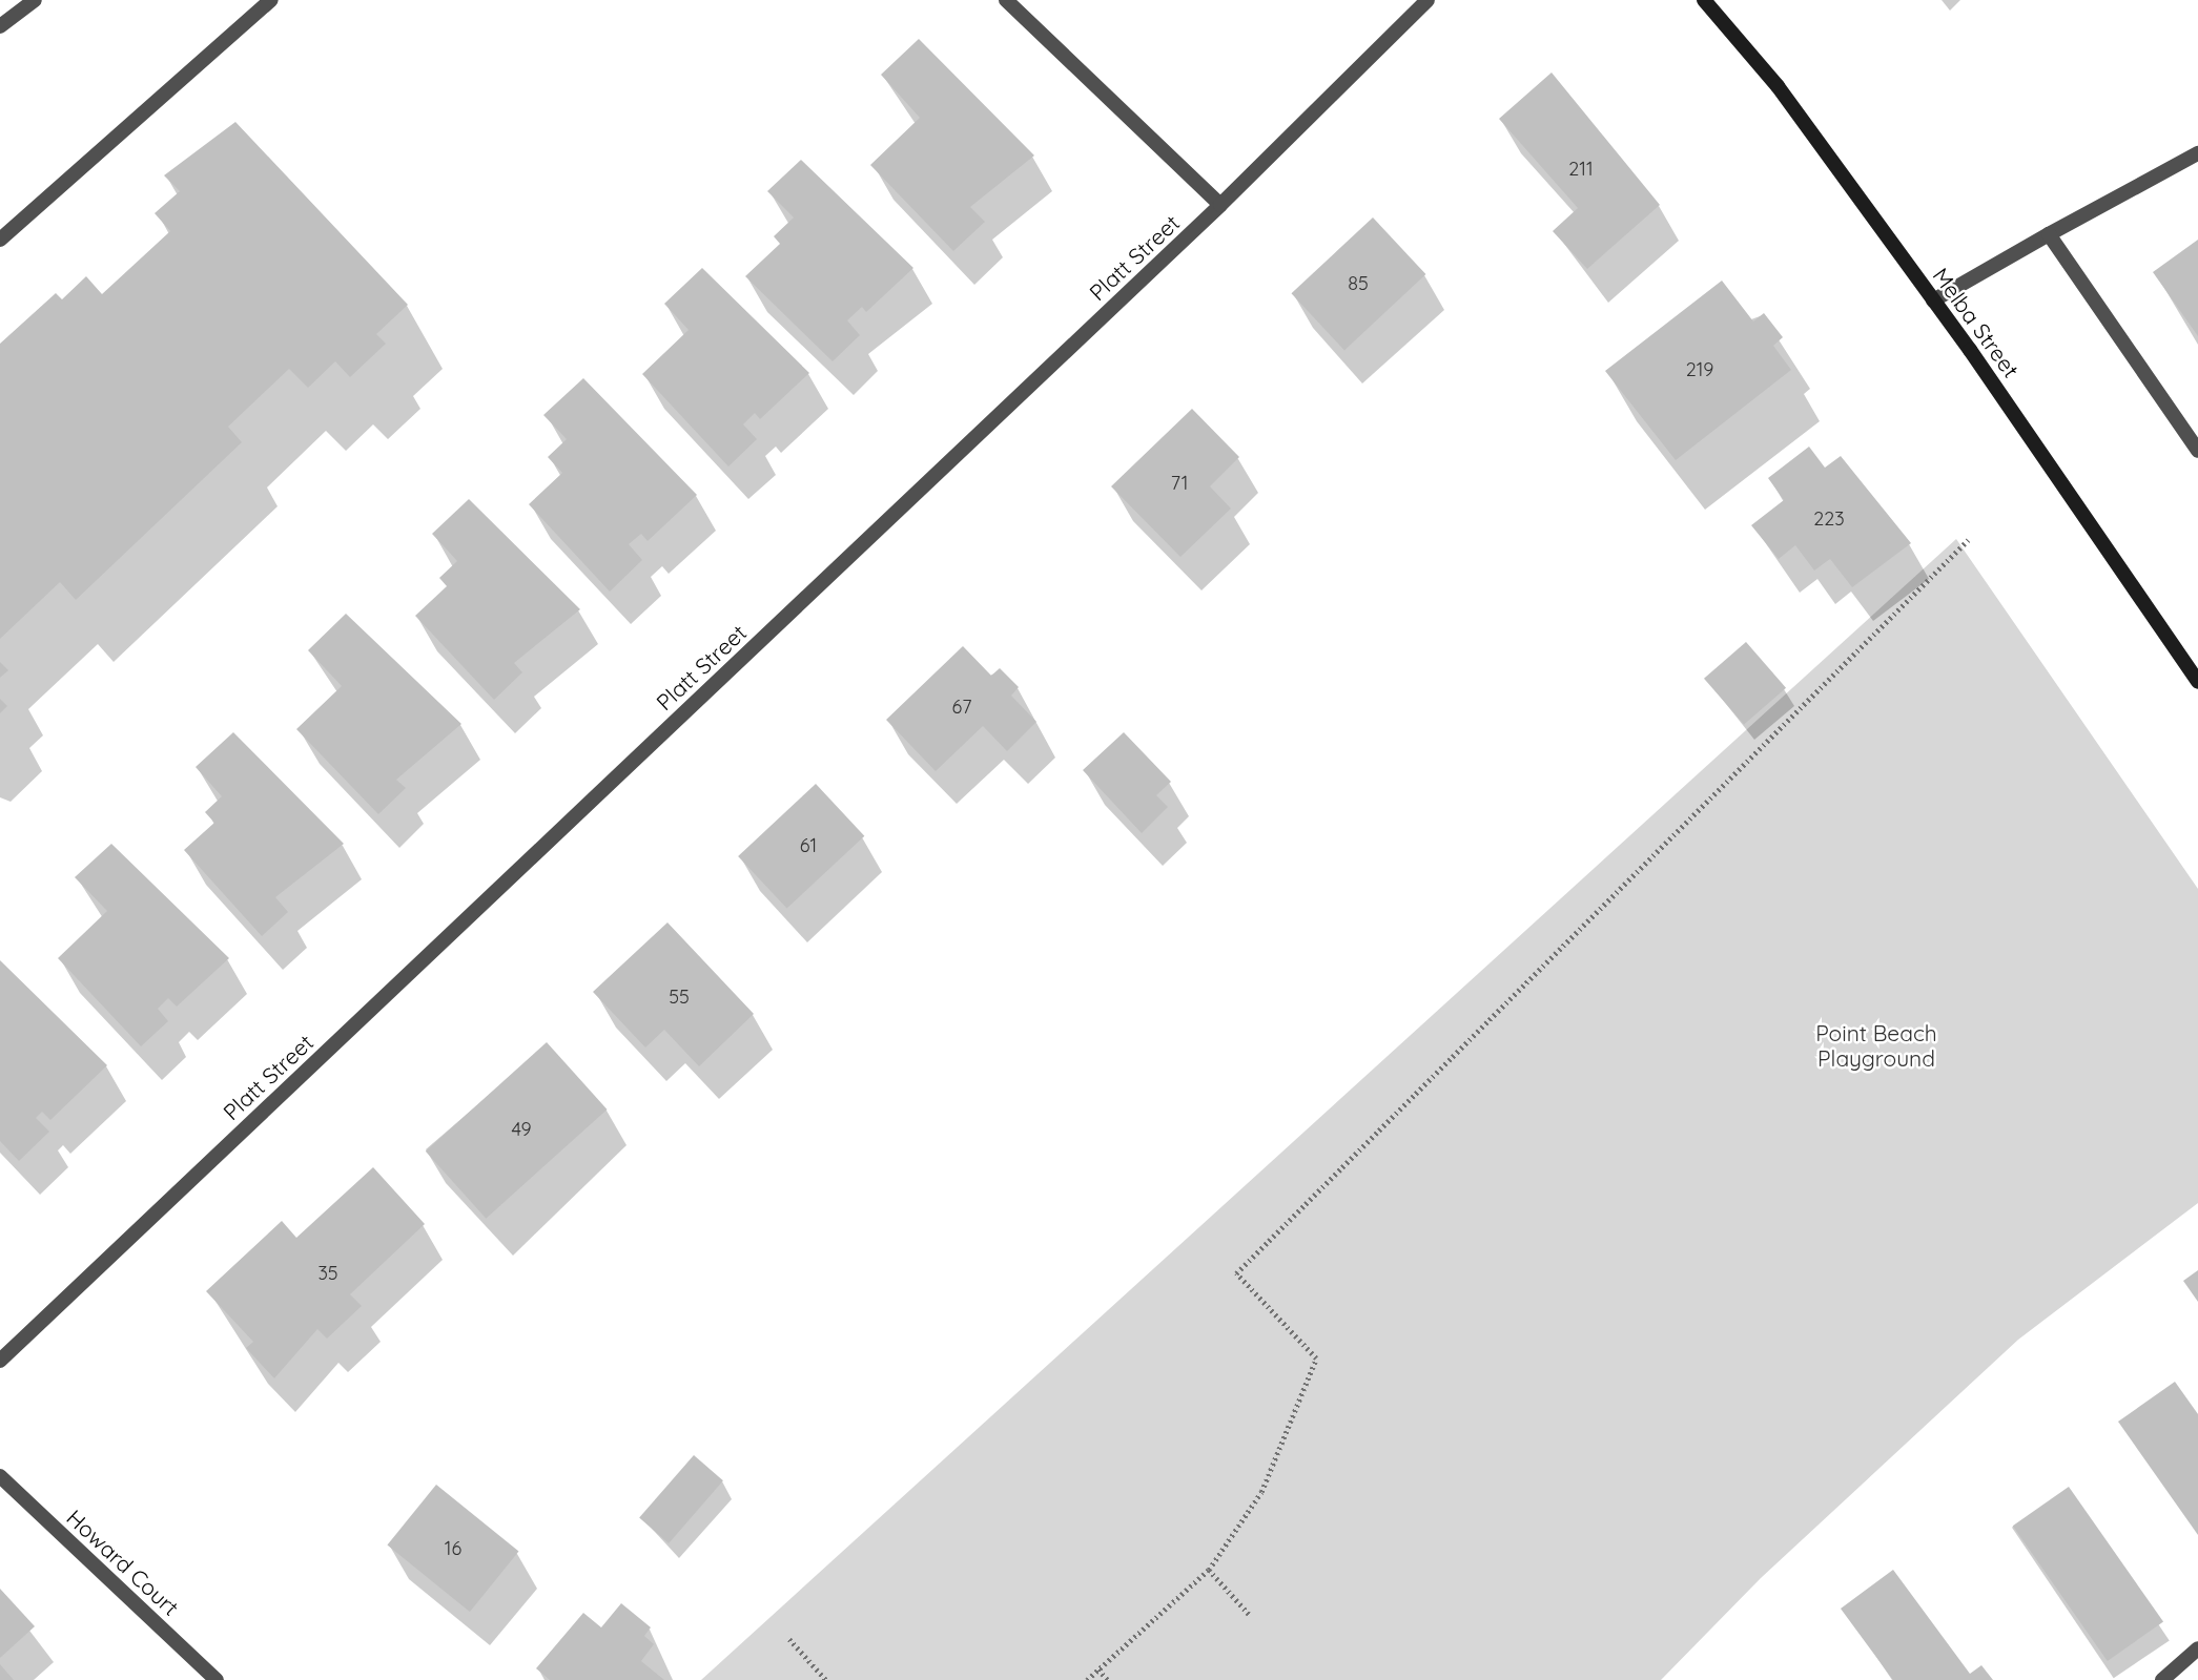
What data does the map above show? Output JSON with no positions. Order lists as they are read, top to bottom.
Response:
{
  "streets": {
    "main road": ["Melba Street"],
    "street": ["Platt Street", "Howard Court"]
  },
  "parks": ["Point Beach Playground"],
  "house_numbers": [
    "211",
    "85",
    "219",
    "71",
    "223",
    "67",
    "61",
    "55",
    "49",
    "35",
    "16"
  ]
}
